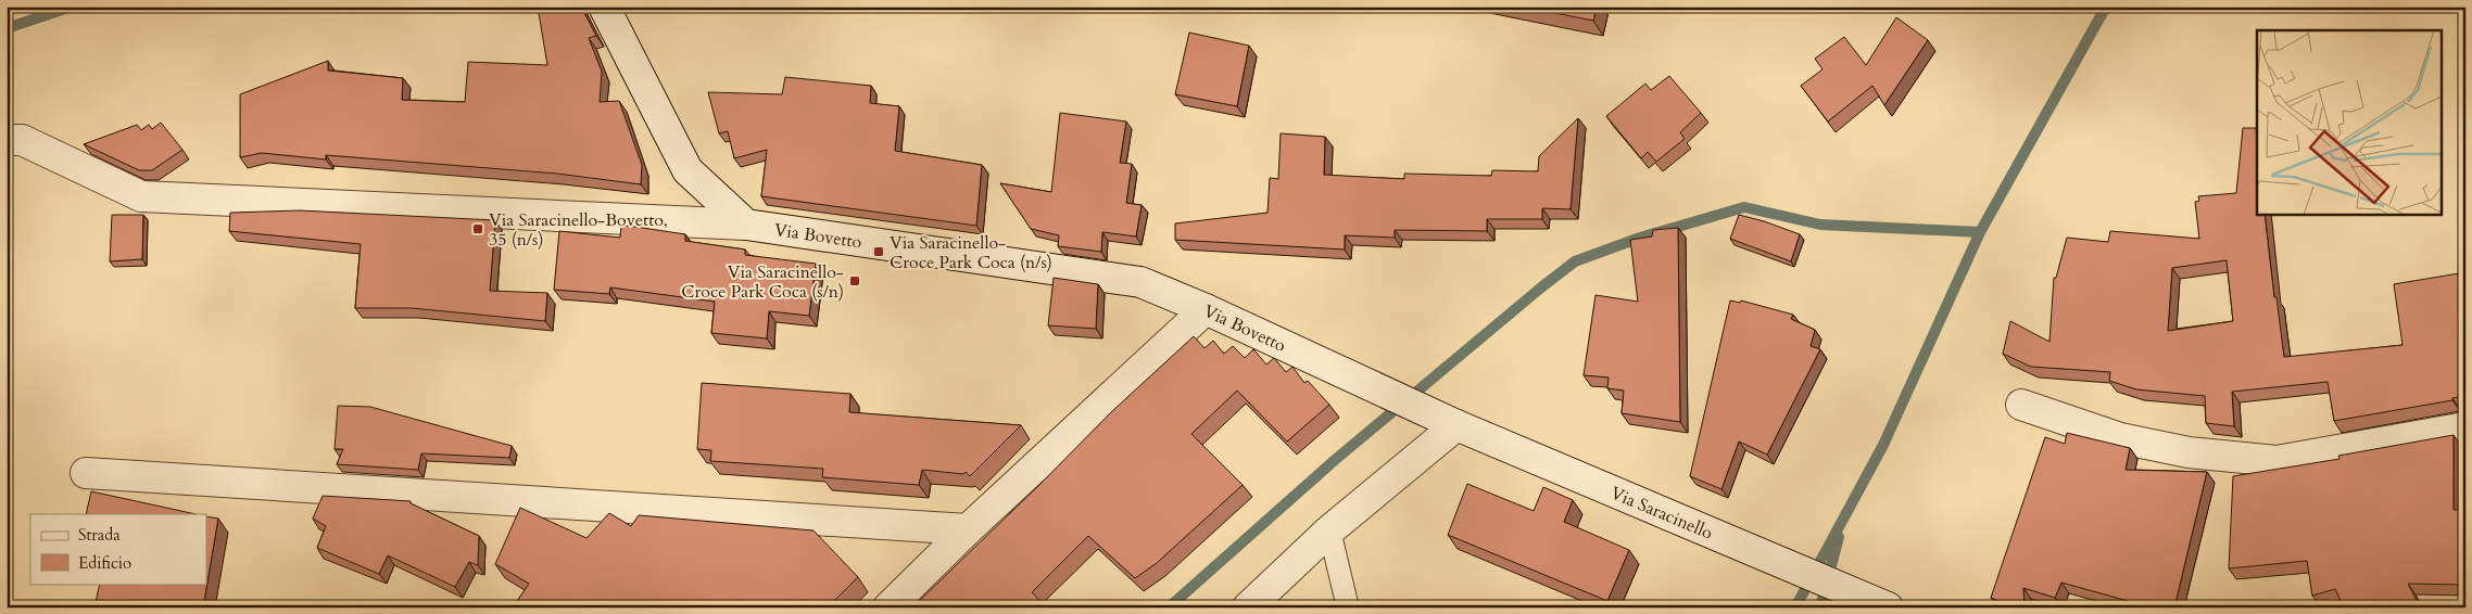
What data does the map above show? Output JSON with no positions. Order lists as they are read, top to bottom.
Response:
{
  "streets": {
    "street": ["Via Bovetto", "Via Saracinello"]
  },
  "crossings": [
    ["Via Bovetto", "Via Saracinello"]
  ],
  "places": {
    "transit": ["Via Saracinello-Bovetto, 35 (n/s)", "Via Saracinello- Croce Park Coca (n/s)", "Via Saracinello- Croce Park Coca (s/n)"]
  },
  "legend": ["Strada", "Edificio"]
}
